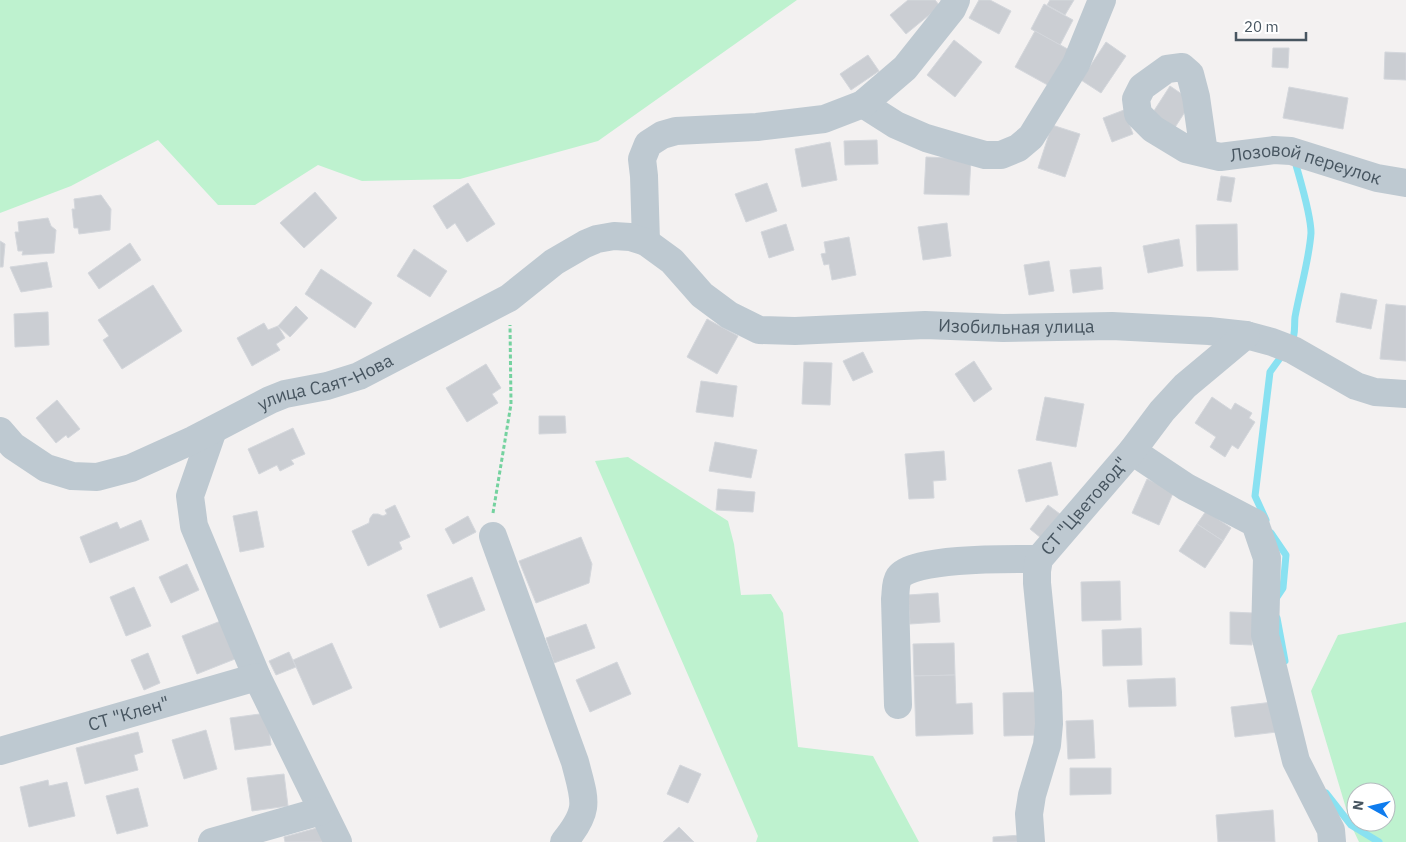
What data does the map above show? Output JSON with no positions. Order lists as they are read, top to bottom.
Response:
{
  "streets": {
    "street": [
      "Лозовой переулок",
      "Изобильная улица",
      "улица Саят-Нова",
      "СТ \"Цветовод\"",
      "СТ \"Клен\""
    ]
  },
  "crossings": [
    ["Изобильная улица", "улица Саят-Нова"],
    ["Изобильная улица", "СТ \"Цветовод\""]
  ],
  "scale_bar": "20 m",
  "north": "left"
}
